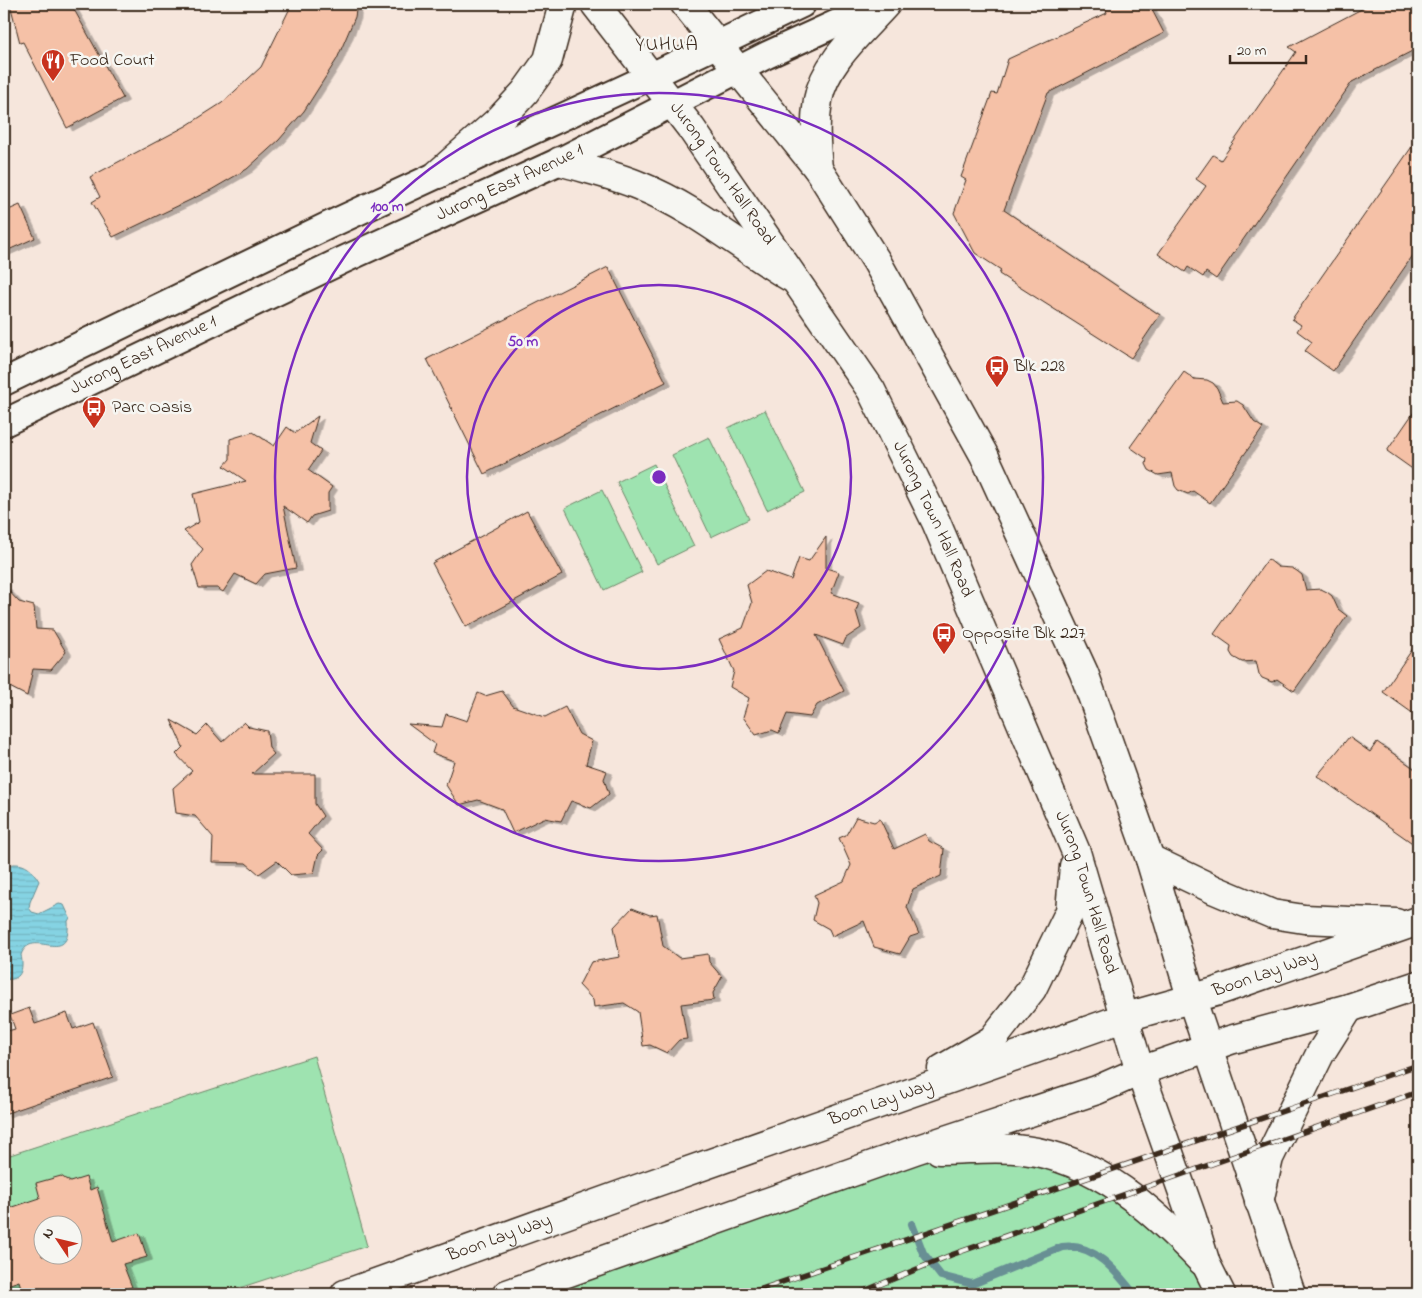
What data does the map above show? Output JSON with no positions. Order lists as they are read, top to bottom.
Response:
{
  "streets": {
    "main road": ["Jurong Town Hall Road", "Boon Lay Way"],
    "street": ["Jurong East Avenue 1"]
  },
  "crossings": [
    ["Jurong Town Hall Road", "Jurong East Avenue 1"],
    ["Jurong Town Hall Road", "Boon Lay Way"]
  ],
  "districts": ["YUHUA"],
  "places": {
    "restaurant": ["Food Court"],
    "bus stop": ["Blk 228", "Parc Oasis", "Opposite Blk 227"]
  },
  "scale_bar": "20 m",
  "north": "top left",
  "rings": ["100 m", "50 m"]
}
